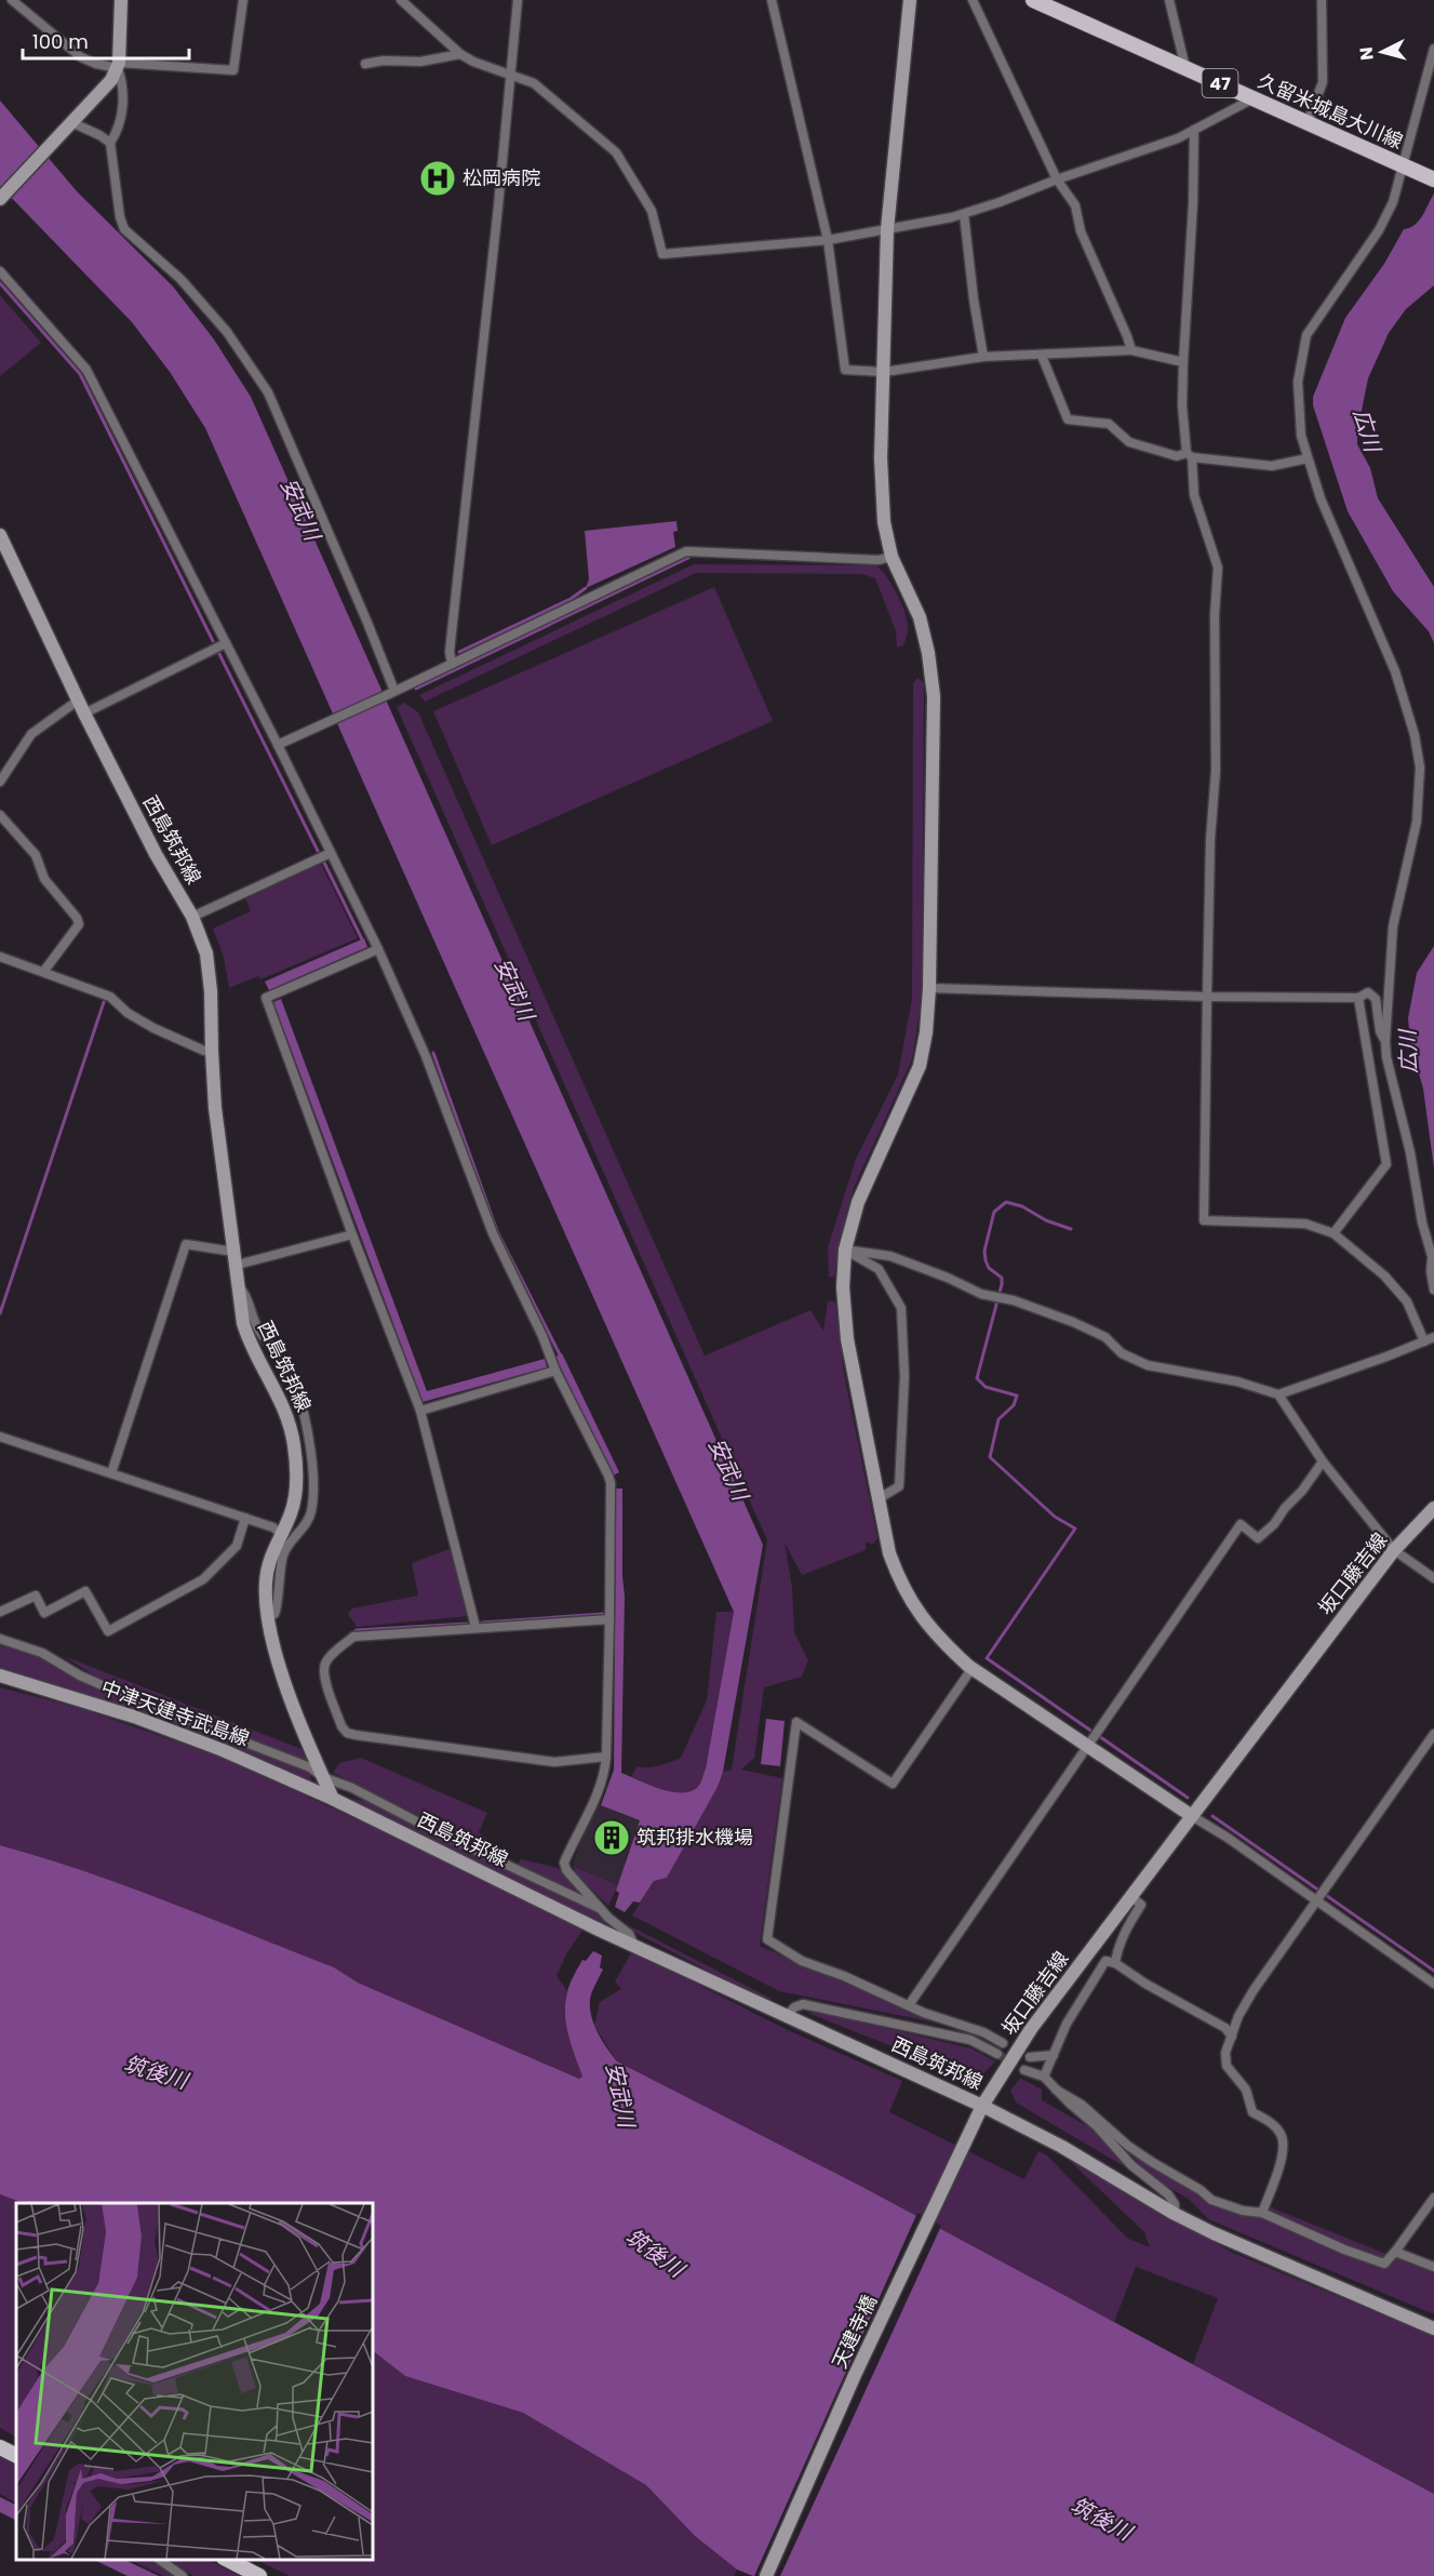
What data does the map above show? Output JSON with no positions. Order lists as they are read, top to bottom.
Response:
{
  "streets": {
    "main road": [
      "47",
      "久留米城島大川線",
      "西島筑邦線",
      "坂口藤吉線",
      "中津天建寺武島線",
      "天建寺橋"
    ]
  },
  "crossings": [
    ["西島筑邦線", "坂口藤吉線"],
    ["西島筑邦線", "中津天建寺武島線"],
    ["西島筑邦線", "天建寺橋"],
    ["坂口藤吉線", "天建寺橋"]
  ],
  "water": ["広川", "安武川", "筑後川"],
  "places": {
    "hospital": ["松岡病院"],
    "building": ["筑邦排水機場"]
  },
  "scale_bar": "100 m",
  "north": "left"
}
